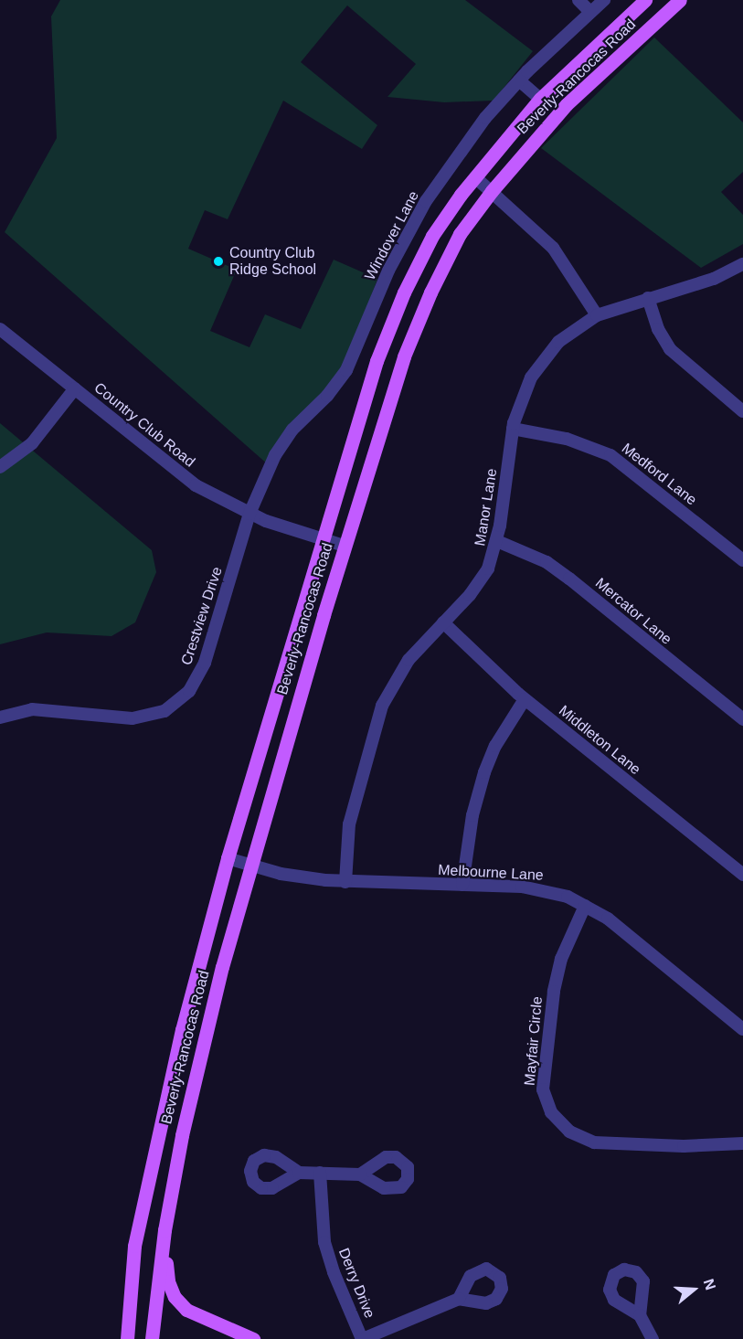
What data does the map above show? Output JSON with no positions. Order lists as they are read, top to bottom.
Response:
{
  "streets": {
    "main road": ["Beverly-Rancocas Road"],
    "street": [
      "Windover Lane",
      "Country Club Road",
      "Medford Lane",
      "Manor Lane",
      "Mercator Lane",
      "Crestview Drive",
      "Middleton Lane",
      "Melbourne Lane",
      "Mayfair Circle",
      "Derry Drive"
    ]
  },
  "crossings": [
    ["Beverly-Rancocas Road", "Country Club Road"],
    ["Beverly-Rancocas Road", "Melbourne Lane"],
    ["Windover Lane", "Country Club Road"],
    ["Windover Lane", "Crestview Drive"],
    ["Country Club Road", "Crestview Drive"],
    ["Medford Lane", "Manor Lane"],
    ["Manor Lane", "Mercator Lane"],
    ["Manor Lane", "Middleton Lane"],
    ["Manor Lane", "Melbourne Lane"],
    ["Melbourne Lane", "Mayfair Circle"]
  ],
  "places": ["Country Club Ridge School"],
  "north": "right"
}
